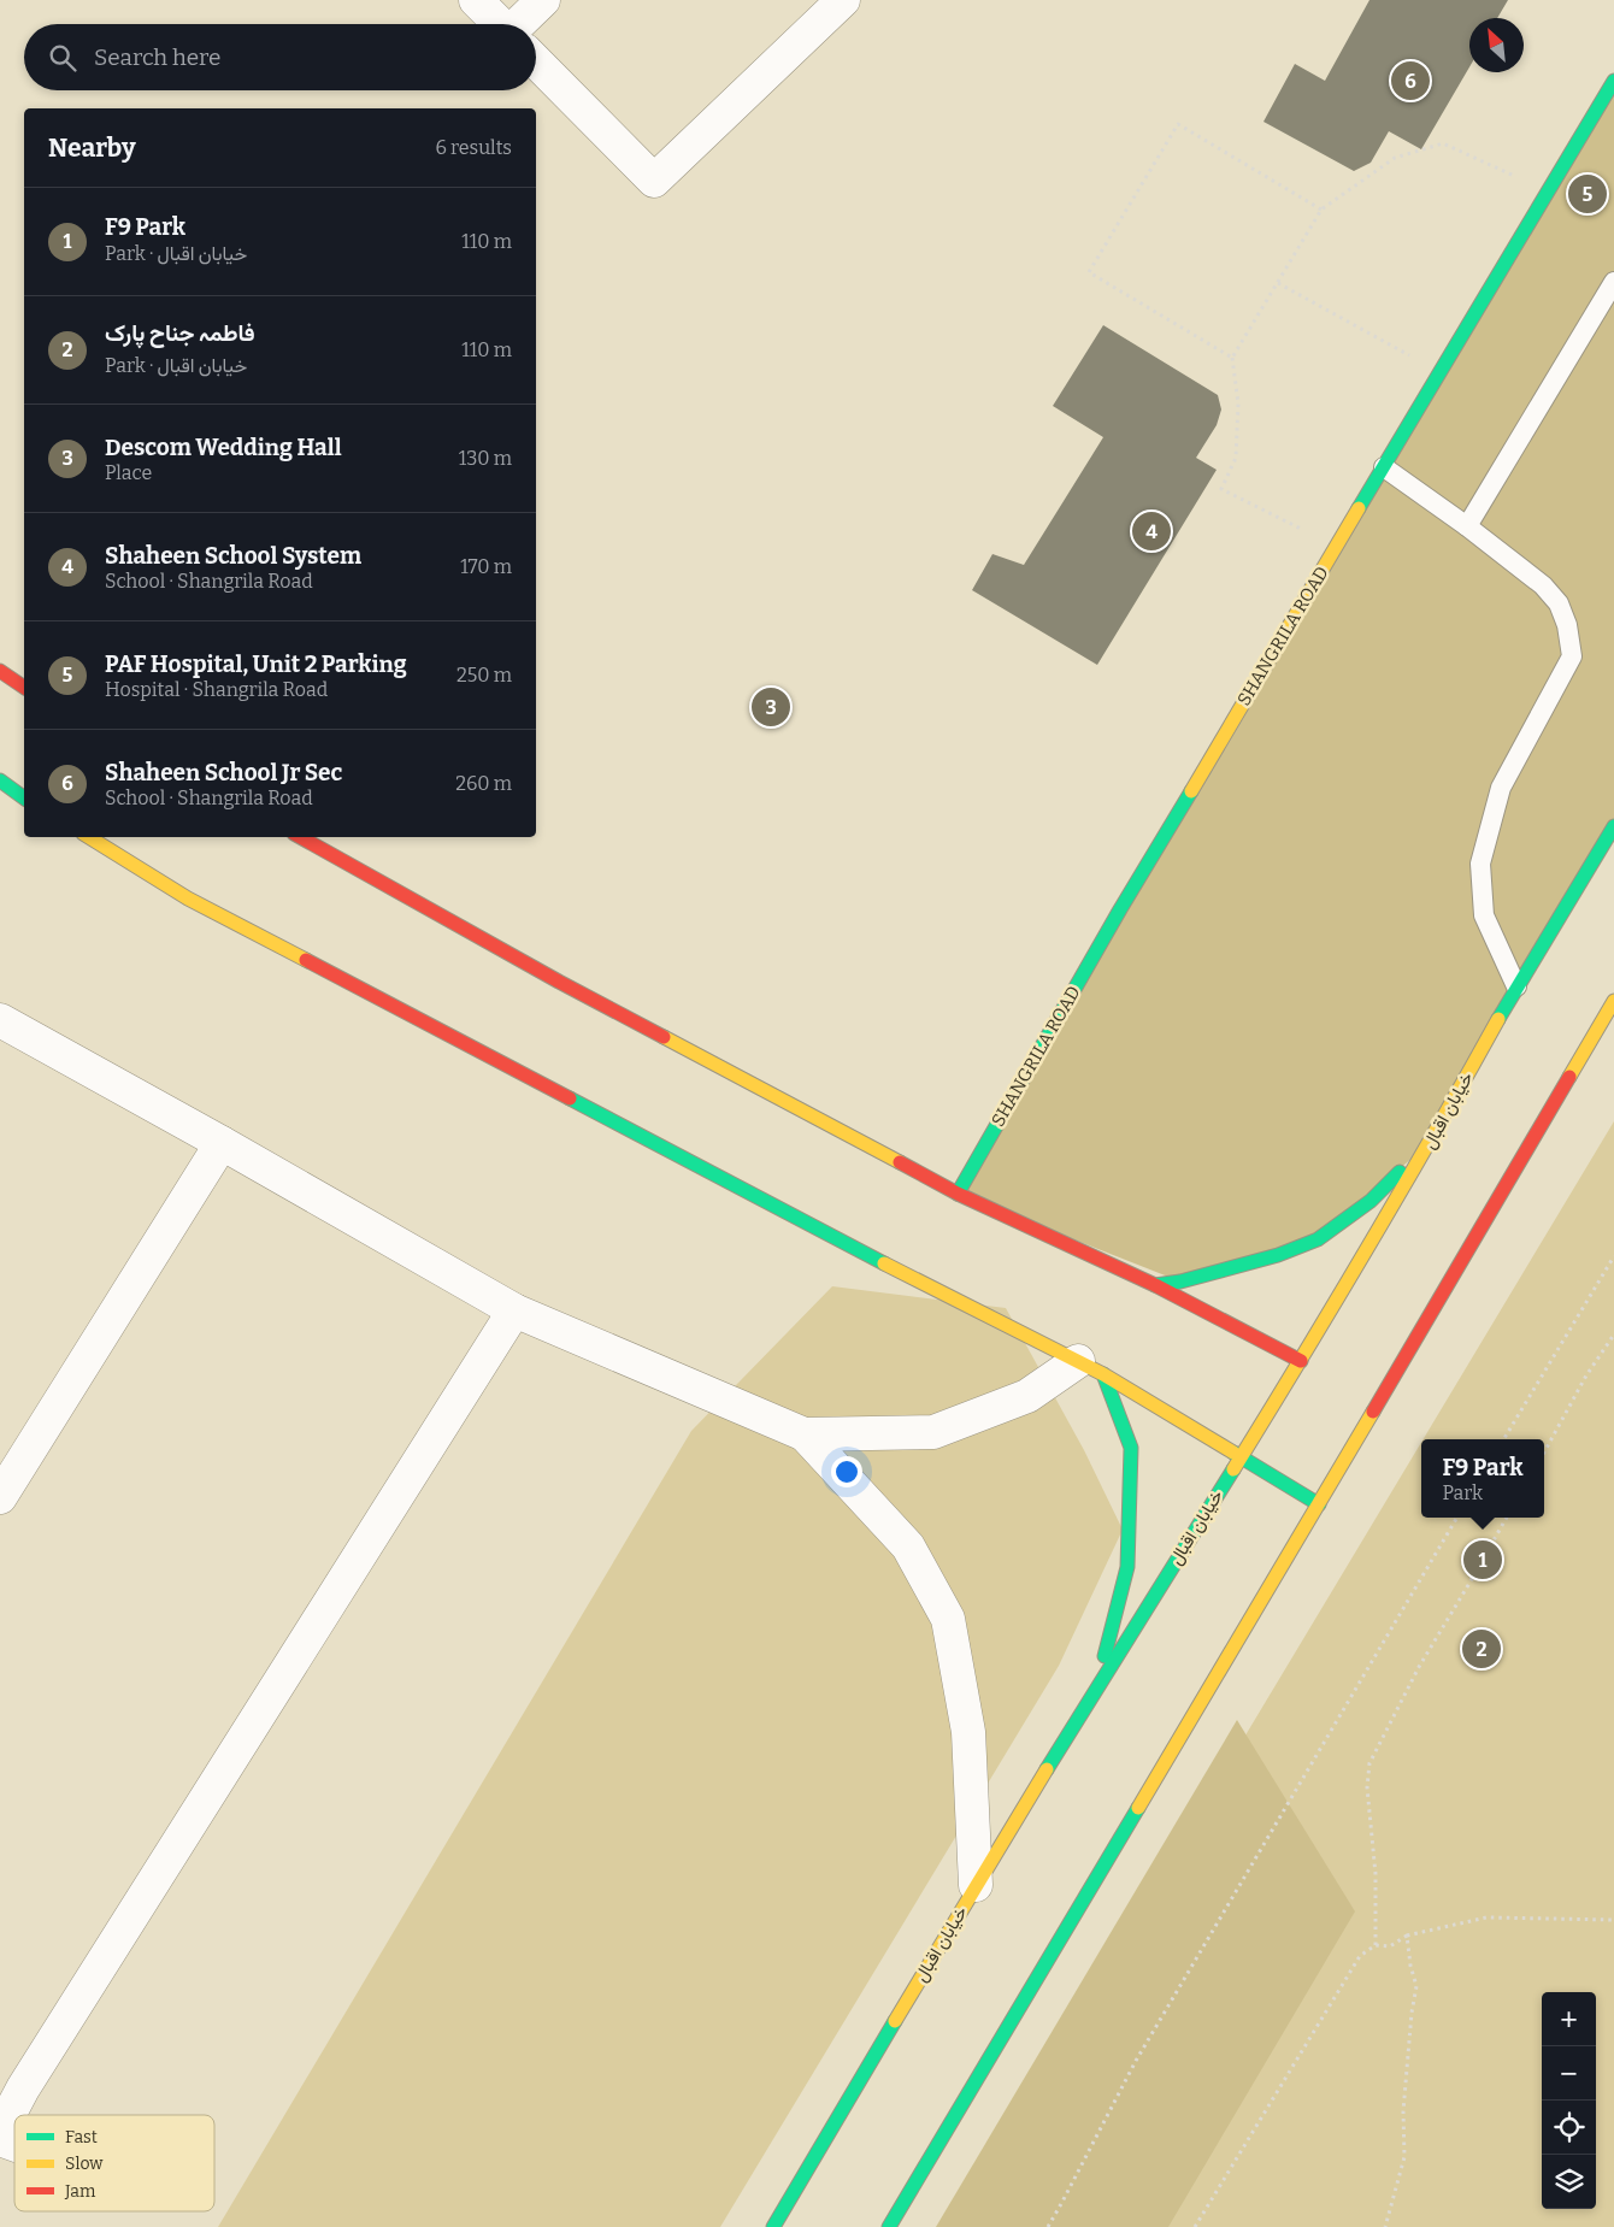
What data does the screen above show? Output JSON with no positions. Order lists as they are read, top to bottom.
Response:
{
  "streets": {
    "street": ["SHANGRILA ROAD", "خیابان اقبال"]
  },
  "legend": ["Fast", "Slow", "Jam"],
  "north": "top left",
  "page": {
    "search": "Search here",
    "pins": [
      "6",
      "5",
      "4",
      "3",
      "1",
      "2"
    ],
    "heading": ["Nearby", "6 results"],
    "list": [
      {
        "mark": "1",
        "name": "F9 Park",
        "note": "Park · خیابان اقبال",
        "value": "110 m"
      },
      {
        "mark": "2",
        "name": "فاطمہ جناح پارک",
        "note": "Park · خیابان اقبال",
        "value": "110 m"
      },
      {
        "mark": "3",
        "name": "Descom Wedding Hall",
        "note": "Place",
        "value": "130 m"
      },
      {
        "mark": "4",
        "name": "Shaheen School System",
        "note": "School · Shangrila Road",
        "value": "170 m"
      },
      {
        "mark": "5",
        "name": "PAF Hospital, Unit 2 Parking",
        "note": "Hospital · Shangrila Road",
        "value": "250 m"
      },
      {
        "mark": "6",
        "name": "Shaheen School Jr Sec",
        "note": "School · Shangrila Road",
        "value": "260 m"
      }
    ],
    "popup": ["F9 Park", "Park"],
    "map_buttons": ["+", "−"]
  }
}
